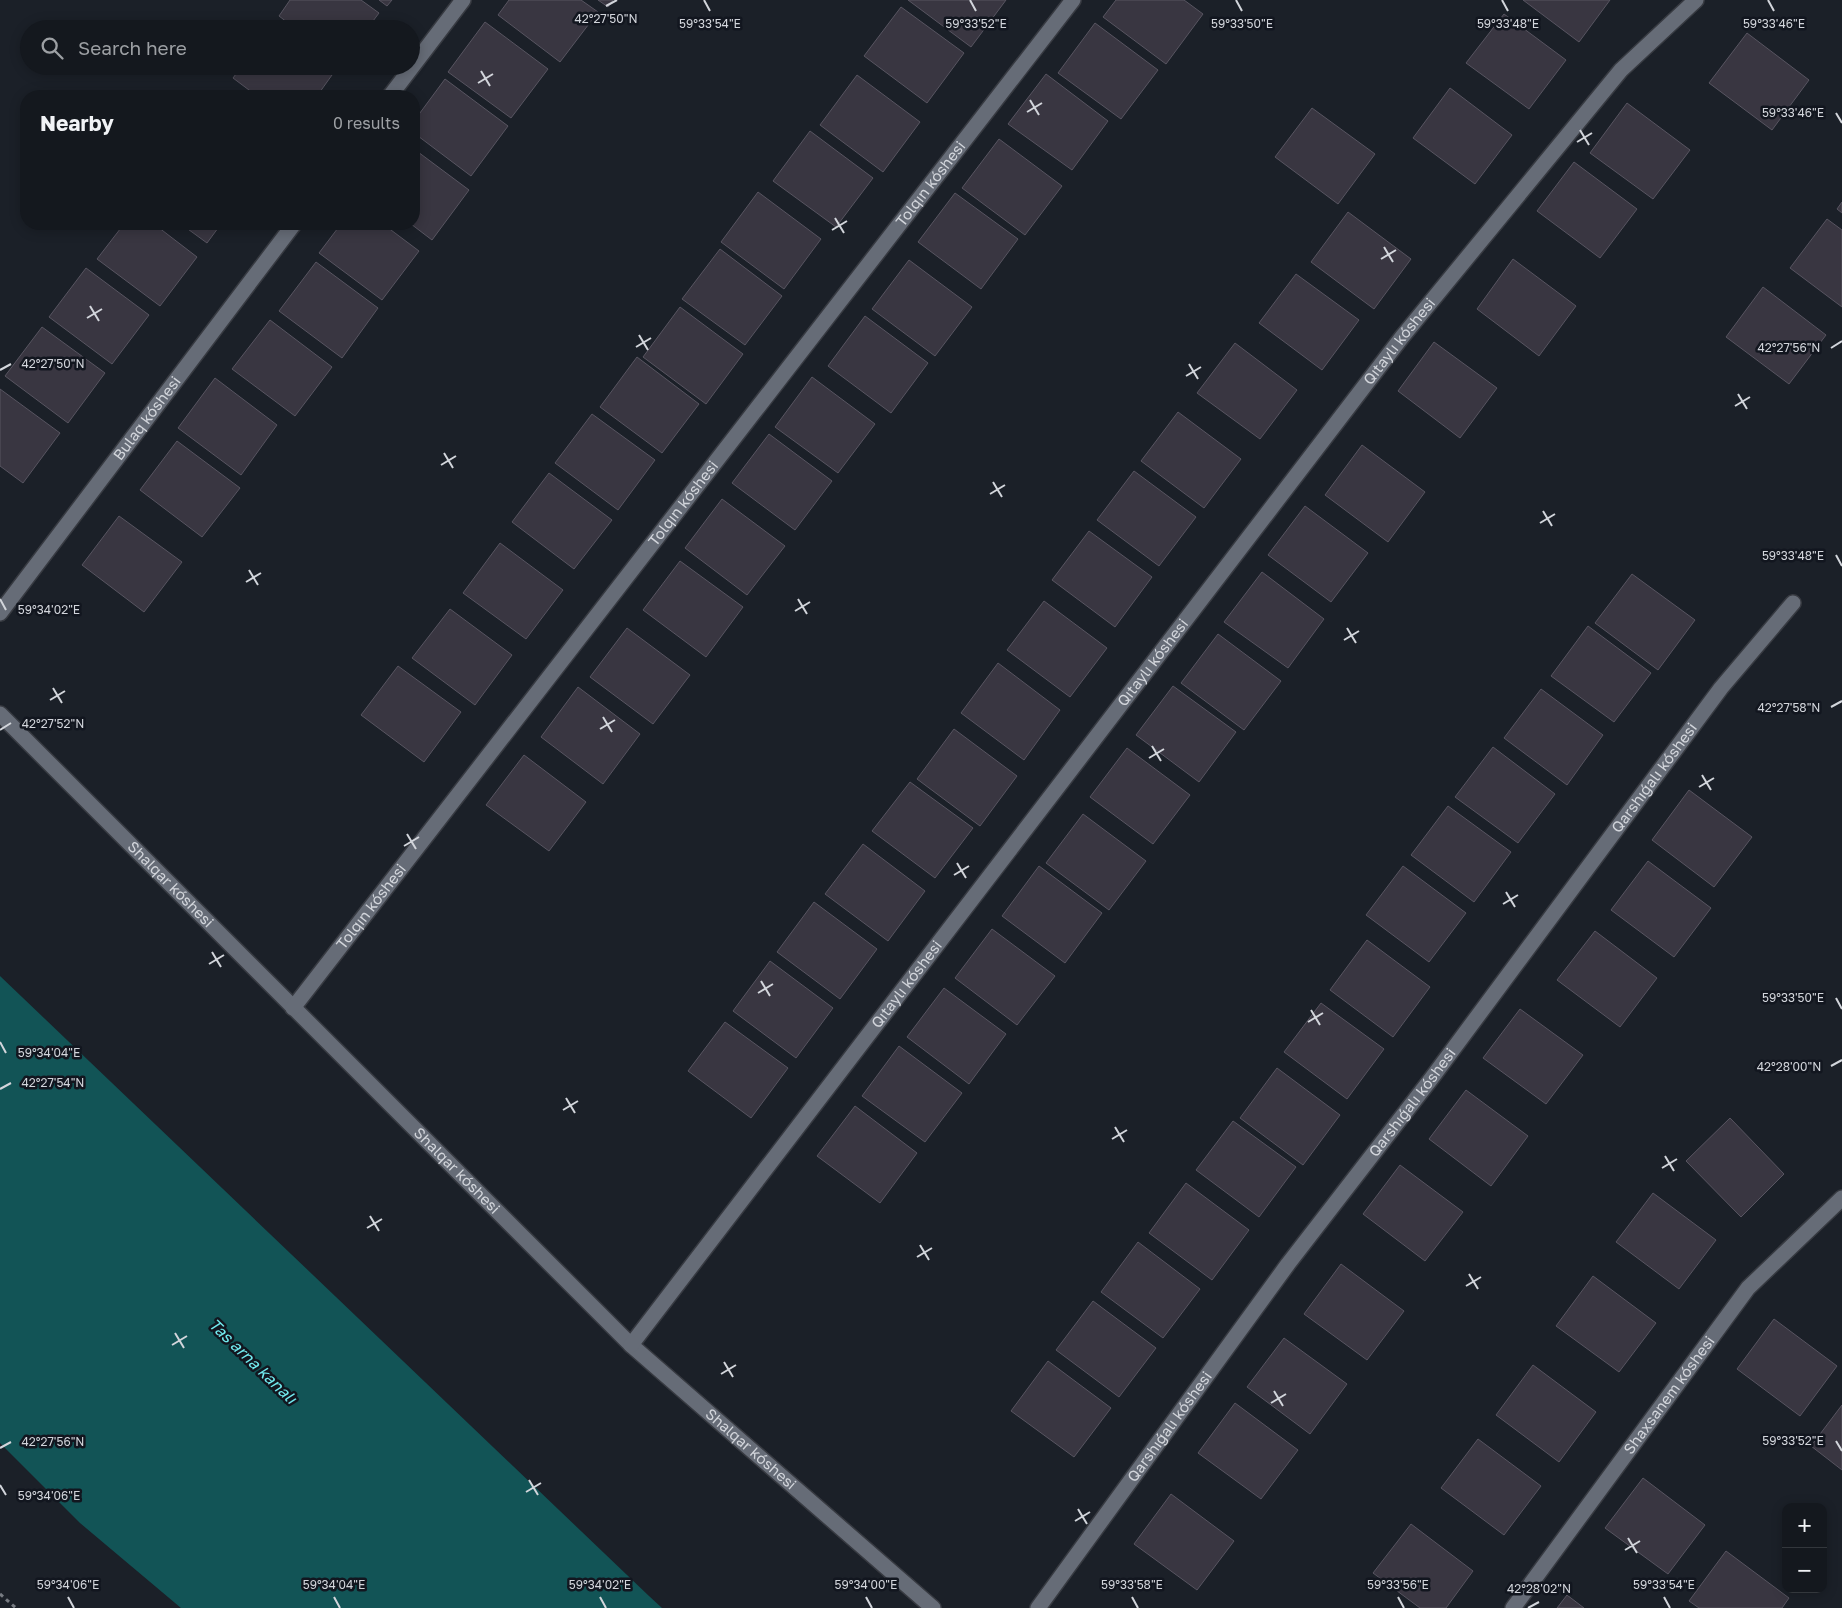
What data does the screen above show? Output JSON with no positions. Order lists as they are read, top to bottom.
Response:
{
  "streets": {
    "street": [
      "Tolqın kóshesi",
      "Qıtaylı kóshesi",
      "Bulaq kóshesi",
      "Qarshıǵalı kóshesi",
      "Shalqar kóshesi",
      "Shaxsanem kóshesi"
    ]
  },
  "crossings": [
    ["Tolqın kóshesi", "Shalqar kóshesi"],
    ["Qıtaylı kóshesi", "Shalqar kóshesi"]
  ],
  "water": ["Tas arna kanalı"],
  "page": {
    "search": "Search here",
    "heading": ["Nearby", "0 results"],
    "map_buttons": ["+", "−"]
  },
  "coordinates": [
    "42°27'50\"N",
    "59°33'54\"E",
    "59°33'52\"E",
    "59°33'50\"E",
    "59°33'48\"E",
    "59°33'46\"E",
    "42°27'56\"N",
    "59°34'02\"E",
    "42°27'58\"N",
    "42°27'52\"N",
    "59°34'04\"E",
    "42°28'00\"N",
    "42°27'54\"N",
    "59°34'06\"E",
    "59°34'00\"E",
    "59°33'58\"E",
    "59°33'56\"E",
    "42°28'02\"N"
  ]
}
